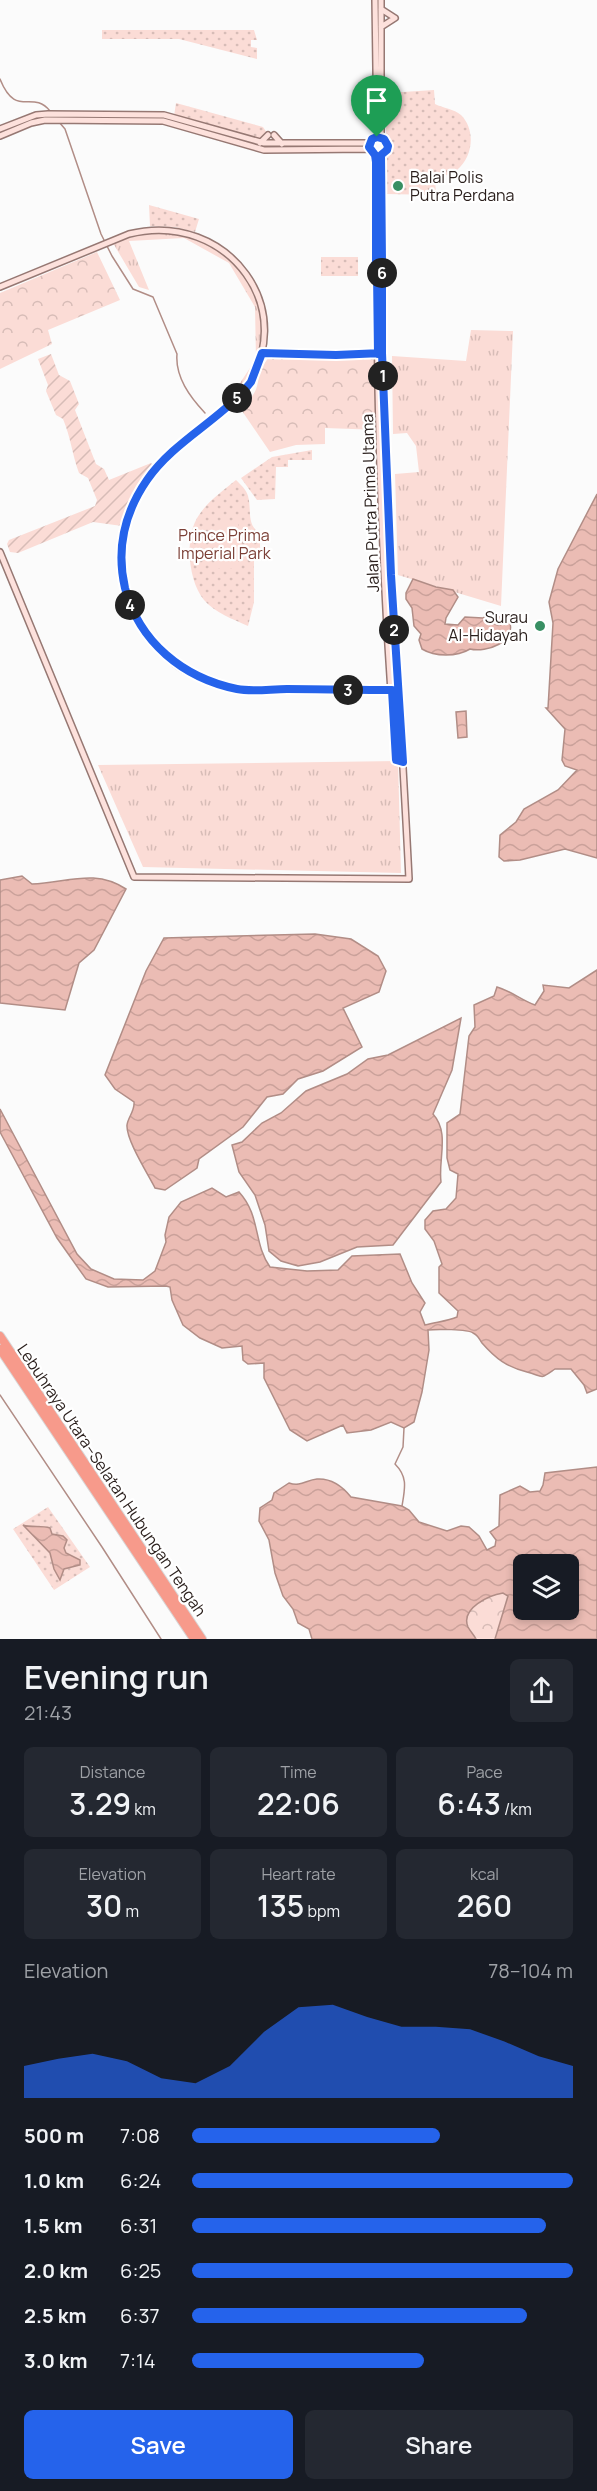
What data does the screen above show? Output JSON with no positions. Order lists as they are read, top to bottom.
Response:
{
  "streets": {
    "highway": ["Lebuhraya Utara–Selatan Hubungan Tengah"],
    "street": ["Jalan Putra Prima Utama"]
  },
  "parks": ["Prince Prima Imperial Park"],
  "places": ["Balai Polis Putra Perdana", "Surau Al-Hidayah"],
  "page": {
    "pins": [
      "6",
      "1",
      "5",
      "4",
      "2",
      "3"
    ],
    "heading": ["Evening run", "21:43"],
    "stats": [
      ["Distance", "3.29 km"],
      ["Time", "22:06"],
      ["Pace", "6:43 /km"],
      ["Elevation", "30 m"],
      ["Heart rate", "135 bpm"],
      ["kcal", "260"]
    ],
    "chart": ["Elevation", "78–104 m"],
    "list": [
      {
        "name": "500 m",
        "note": "7:08"
      },
      {
        "name": "1.0 km",
        "note": "6:24"
      },
      {
        "name": "1.5 km",
        "note": "6:31"
      },
      {
        "name": "2.0 km",
        "note": "6:25"
      },
      {
        "name": "2.5 km",
        "note": "6:37"
      },
      {
        "name": "3.0 km",
        "note": "7:14"
      }
    ],
    "buttons": ["Save", "Share"]
  }
}
